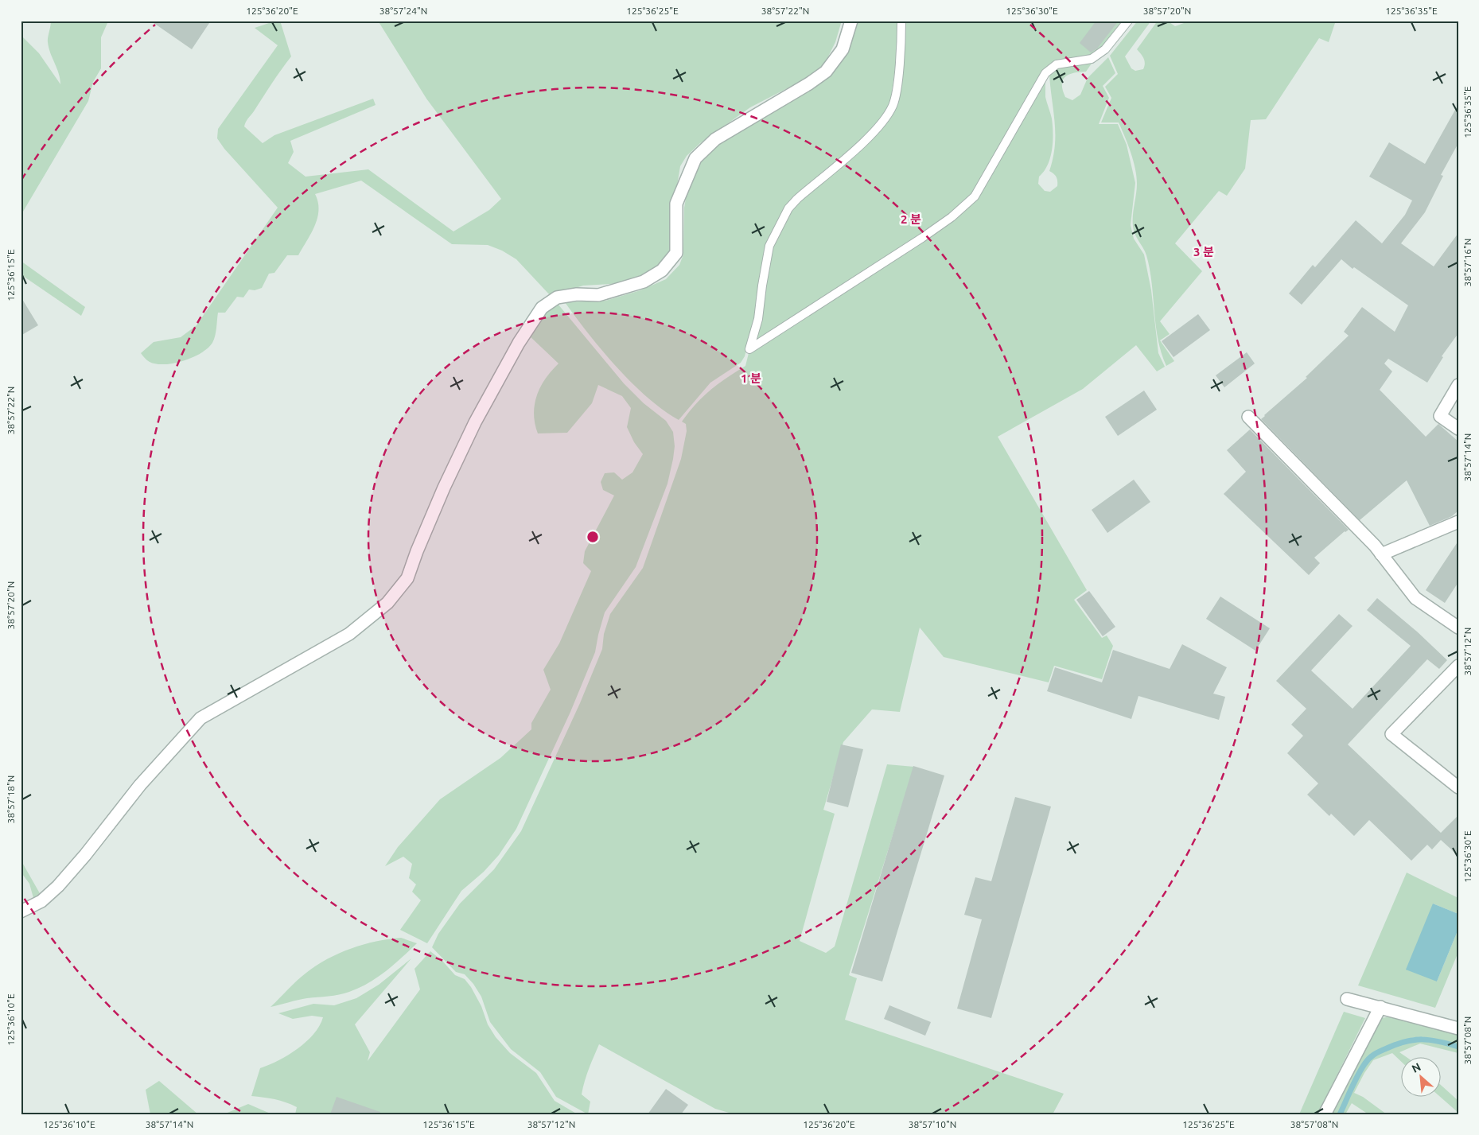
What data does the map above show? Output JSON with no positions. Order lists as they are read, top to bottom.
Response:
{
  "north": "top left",
  "coordinates": [
    "125°36'20\"E",
    "38°57'24\"N",
    "125°36'25\"E",
    "38°57'22\"N",
    "125°36'30\"E",
    "38°57'20\"N",
    "125°36'35\"E",
    "38°57'16\"N",
    "125°36'15\"E",
    "38°57'14\"N",
    "38°57'12\"N",
    "38°57'18\"N",
    "125°36'10\"E",
    "38°57'08\"N",
    "38°57'10\"N"
  ],
  "rings": ["2 분", "3 분", "1 분"]
}
